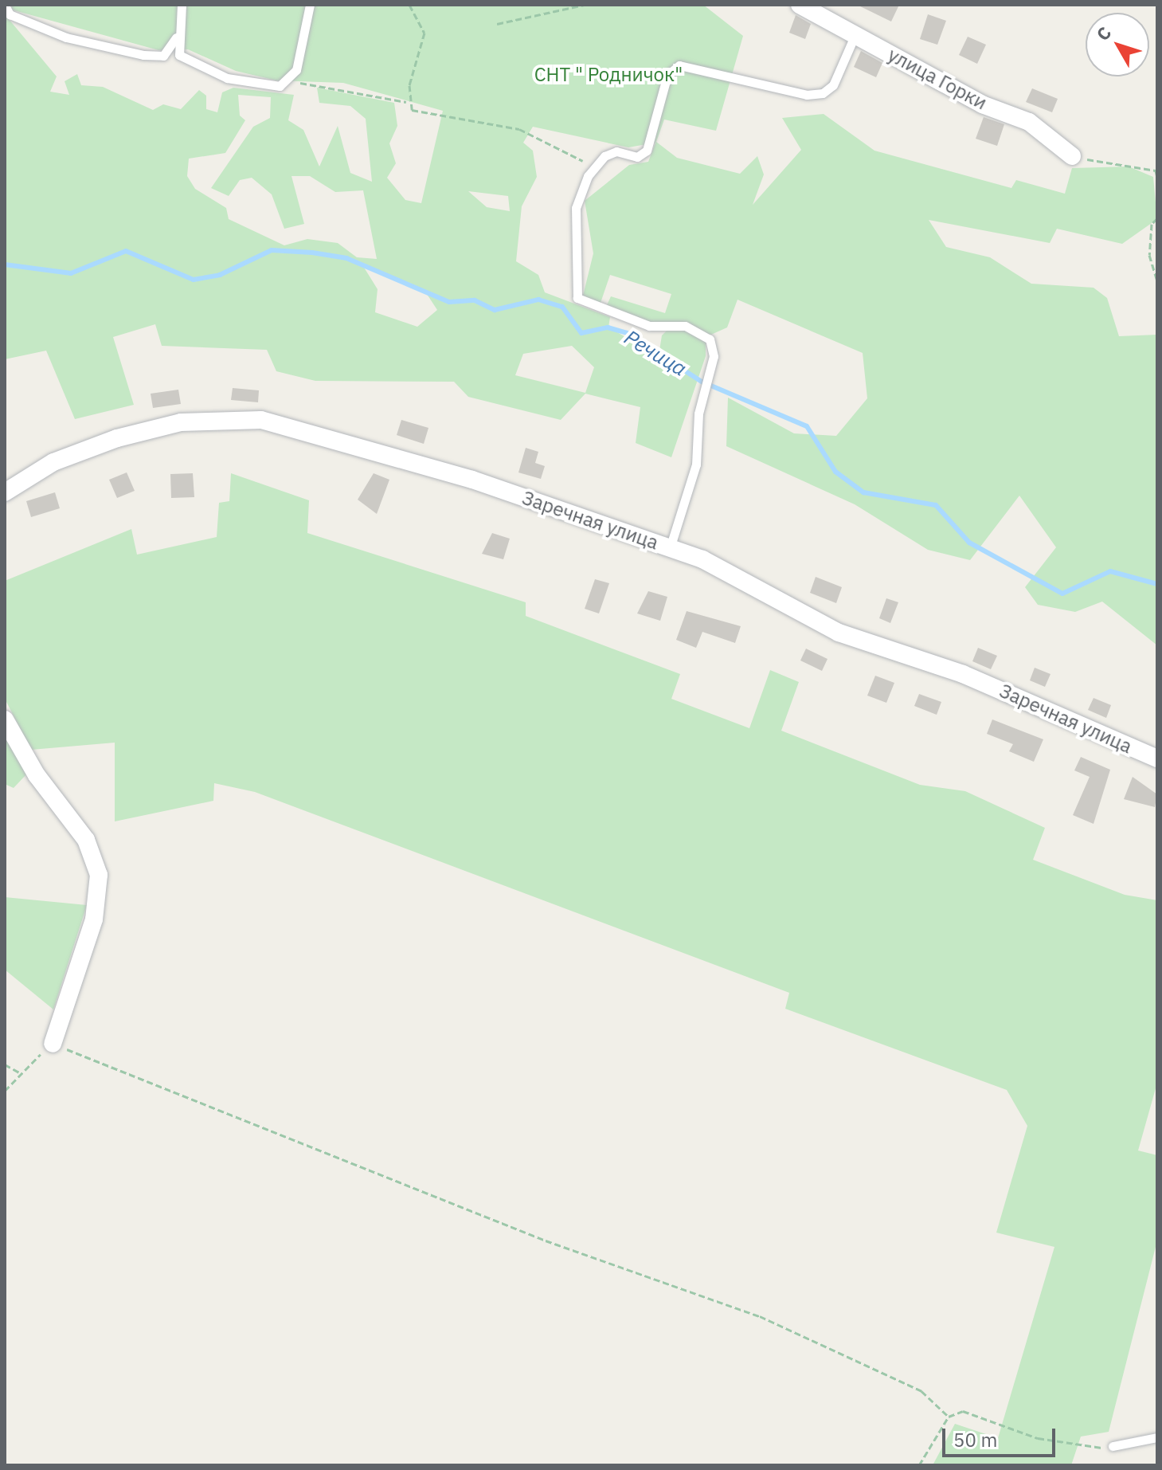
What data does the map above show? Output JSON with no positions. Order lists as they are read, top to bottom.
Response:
{
  "streets": {
    "street": ["улица Горки", "Заречная улица"]
  },
  "water": ["Речица"],
  "parks": ["СНТ \" Родничок\""],
  "scale_bar": "50 m",
  "north": "top left"
}
